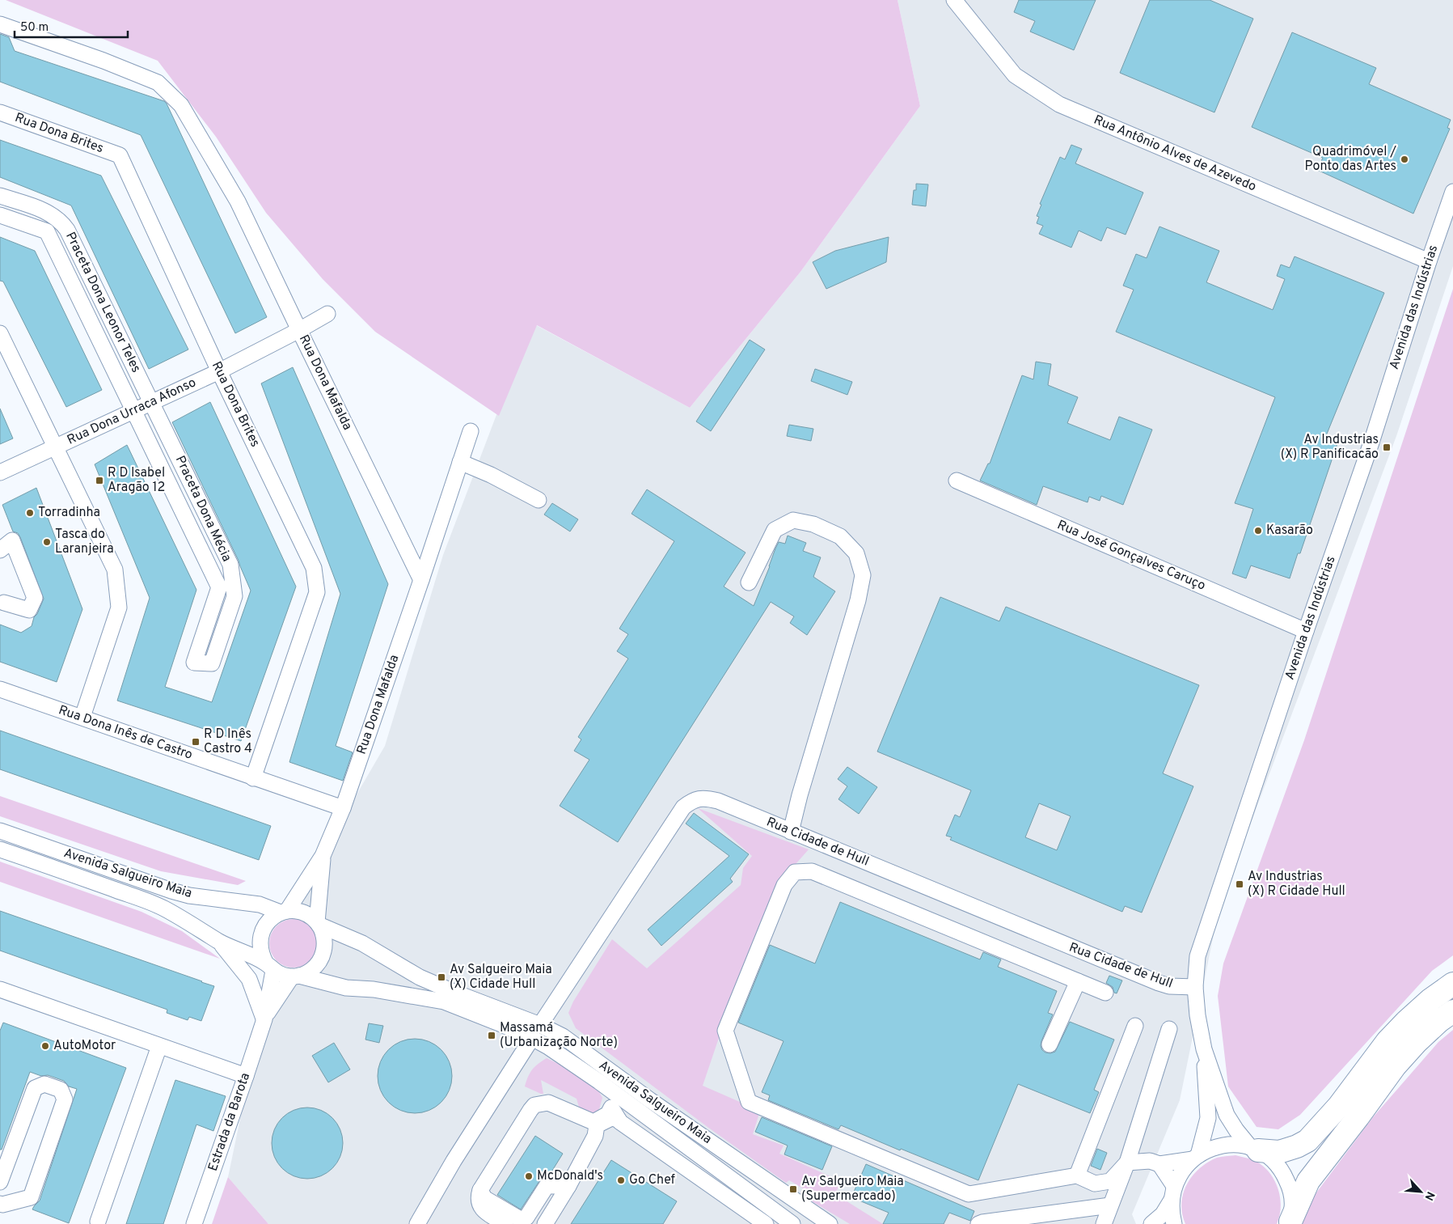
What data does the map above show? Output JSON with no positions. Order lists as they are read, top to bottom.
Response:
{
  "streets": {
    "street": [
      "Rua Dona Brites",
      "Rua Antônio Alves de Azevedo",
      "Praceta Dona Leonor Teles",
      "Avenida das Indústrias",
      "Rua Dona Mafalda",
      "Rua Dona Urraca Afonso",
      "Praceta Dona Mécia",
      "Rua José Gonçalves Caruço",
      "Rua Dona Inês de Castro",
      "Rua Cidade de Hull",
      "Avenida Salgueiro Maia",
      "Estrada da Barota"
    ]
  },
  "crossings": [
    ["Rua Dona Brites", "Rua Dona Urraca Afonso"],
    ["Rua Dona Brites", "Rua Dona Inês de Castro"],
    ["Rua Antônio Alves de Azevedo", "Avenida das Indústrias"],
    ["Praceta Dona Leonor Teles", "Rua Dona Urraca Afonso"],
    ["Praceta Dona Leonor Teles", "Praceta Dona Mécia"],
    ["Avenida das Indústrias", "Rua José Gonçalves Caruço"],
    ["Avenida das Indústrias", "Rua Cidade de Hull"],
    ["Rua Dona Mafalda", "Rua Dona Urraca Afonso"],
    ["Rua Dona Mafalda", "Rua Dona Inês de Castro"],
    ["Rua Dona Mafalda", "Avenida Salgueiro Maia"],
    ["Rua Dona Mafalda", "Estrada da Barota"],
    ["Rua Dona Urraca Afonso", "Praceta Dona Mécia"],
    ["Rua Cidade de Hull", "Avenida Salgueiro Maia"],
    ["Avenida Salgueiro Maia", "Estrada da Barota"]
  ],
  "places": {
    "other": [
      "Quadrimóvel / Ponto das Artes",
      "Torradinha",
      "Kasarão",
      "Tasca do Laranjeira",
      "AutoMotor",
      "McDonald's",
      "Go Chef"
    ],
    "transit": [
      "Av Industrias (X) R Panificacão",
      "R D Isabel Aragão 12",
      "R D Inês Castro 4",
      "Av Industrias (X) R Cidade Hull",
      "Av Salgueiro Maia (X) Cidade Hull",
      "Massamá (Urbanização Norte)",
      "Av Salgueiro Maia (Supermercado)"
    ]
  },
  "scale_bar": "50 m",
  "north": "bottom right"
}
